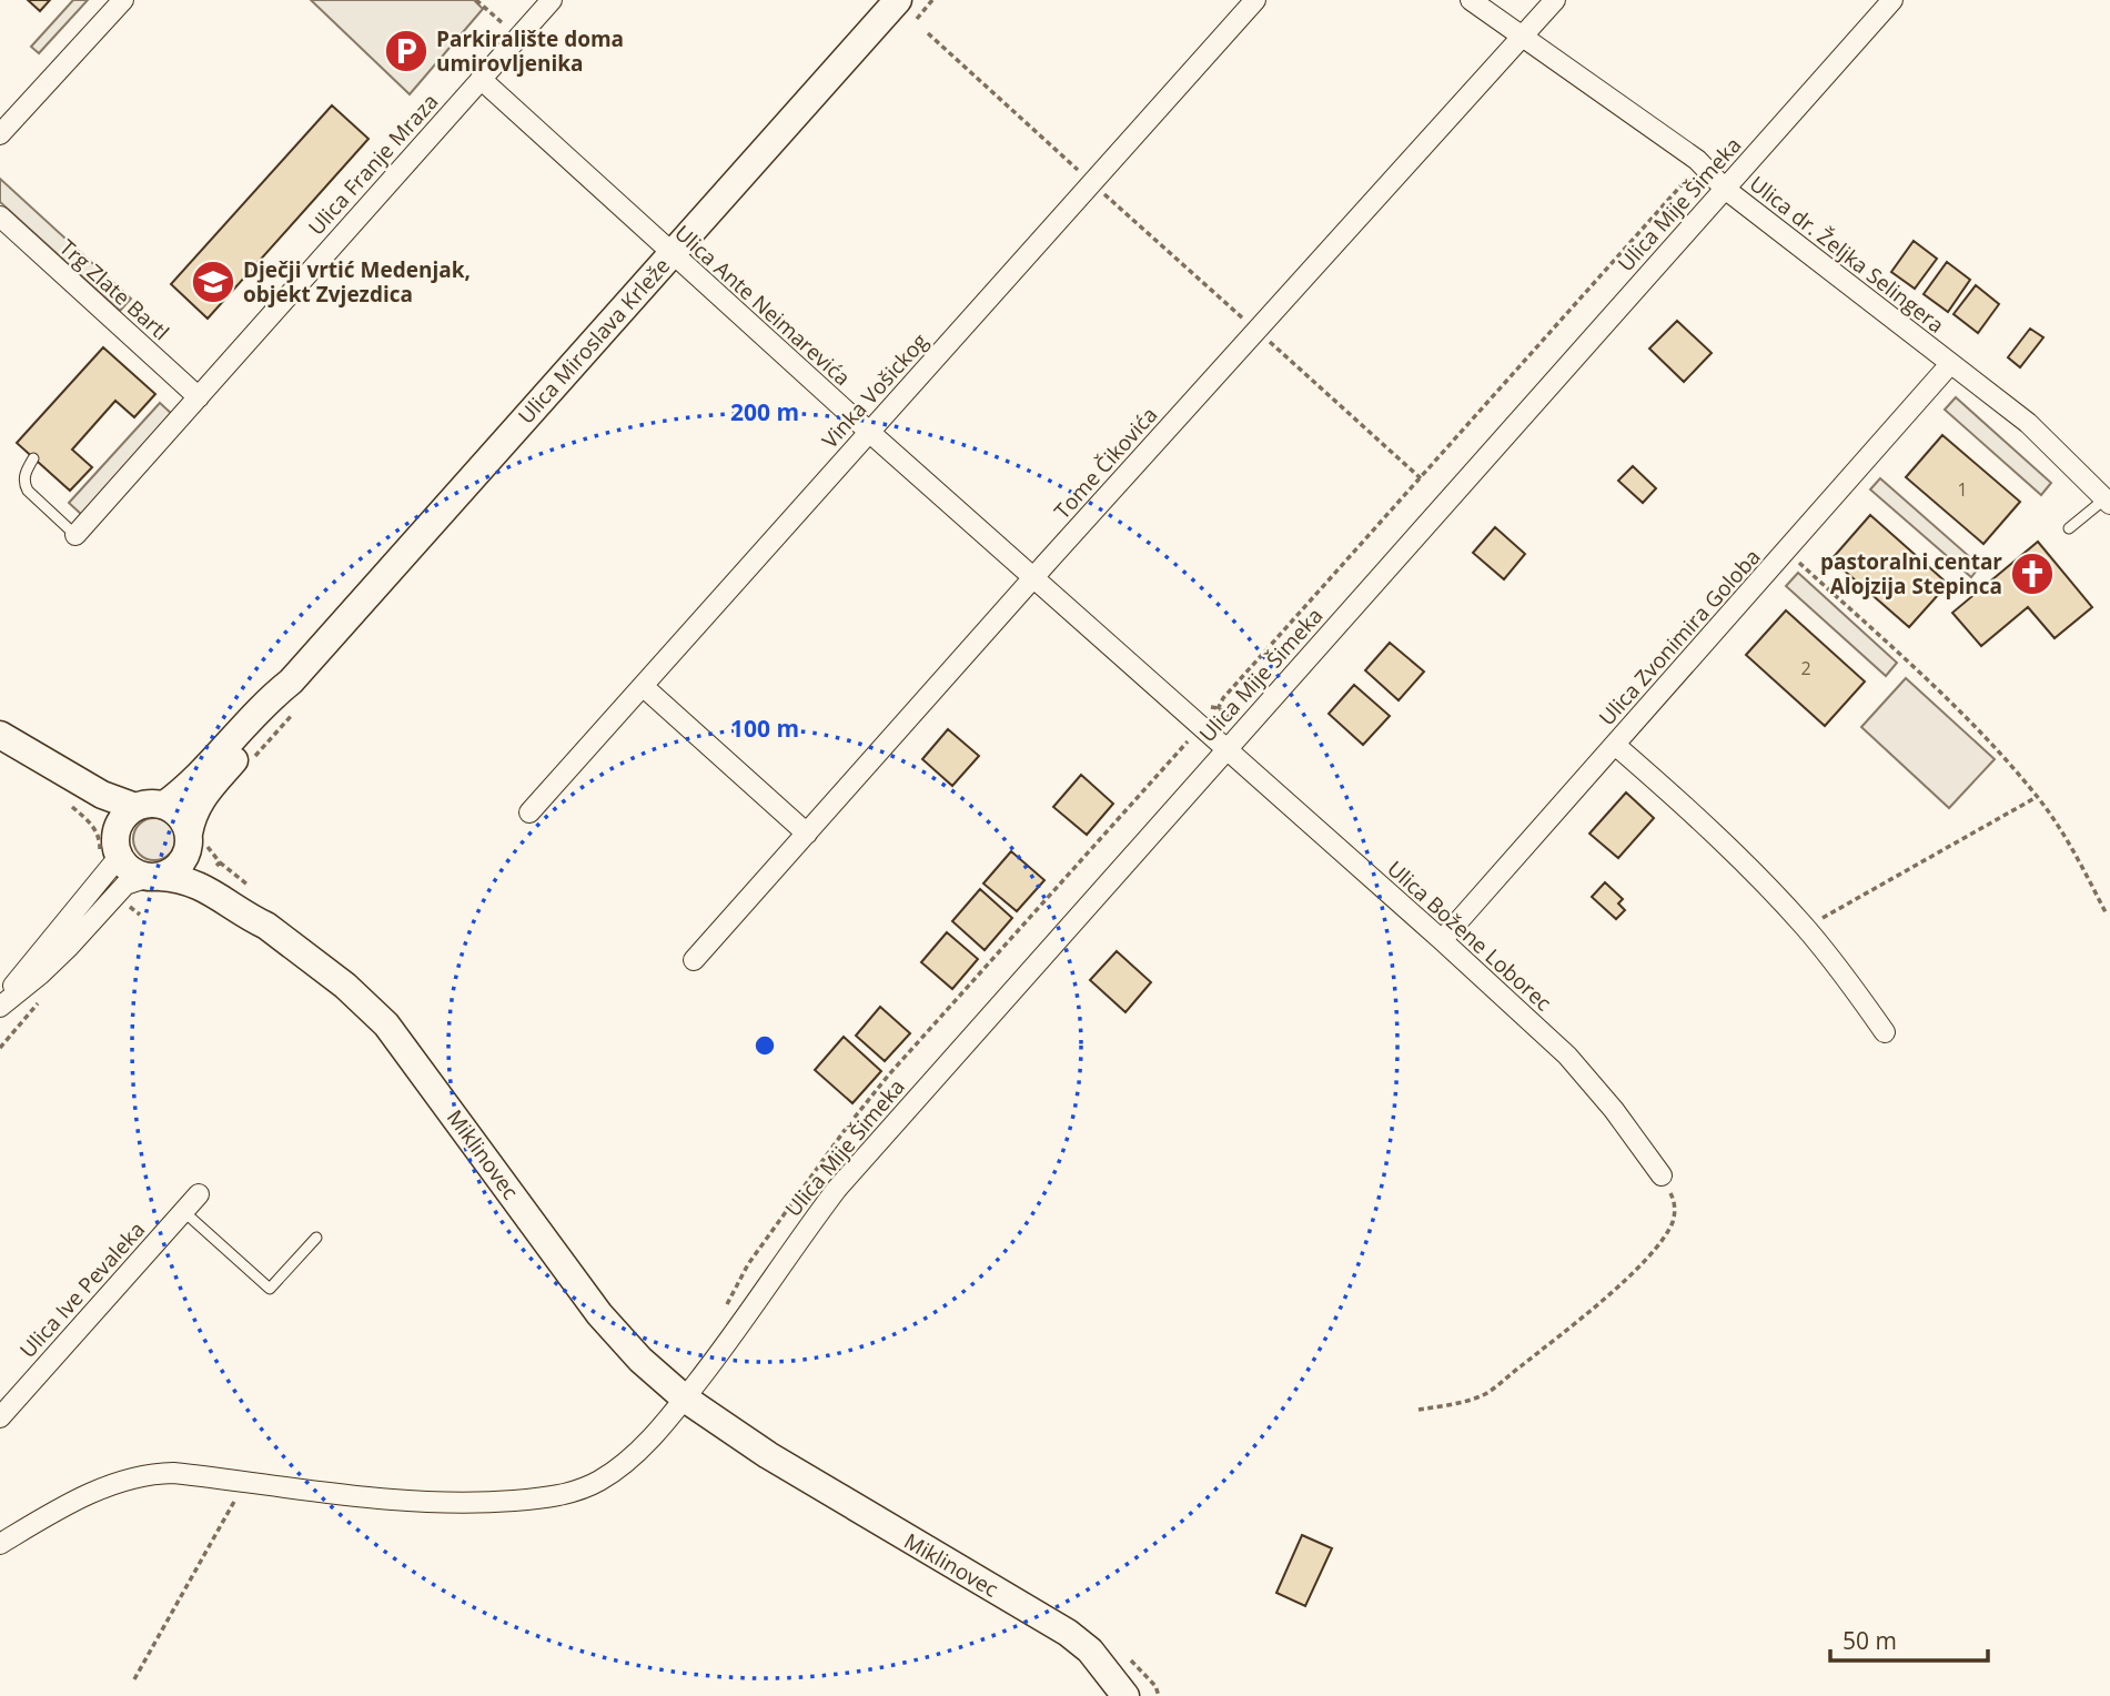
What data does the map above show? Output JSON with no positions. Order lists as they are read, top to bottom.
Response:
{
  "streets": {
    "main road": ["Ulica Miroslava Krleže", "Miklinovec"],
    "street": [
      "Ulica Franje Mraza",
      "Ulica Mije Šimeka",
      "Ulica dr. Željka Selingera",
      "Trg Zlate Bartl",
      "Ulica Ante Neimarevića",
      "Vinka Vošickog",
      "Tome Čikovića",
      "Ulica Zvonimira Goloba",
      "Ulica Božene Loborec",
      "Ulica Ive Pevaleka"
    ]
  },
  "crossings": [
    ["Ulica Franje Mraza", "Trg Zlate Bartl"],
    ["Ulica Franje Mraza", "Ulica Ante Neimarevića"],
    ["Ulica Mije Šimeka", "Ulica dr. Željka Selingera"],
    ["Ulica Mije Šimeka", "Ulica Ante Neimarevića"],
    ["Ulica Mije Šimeka", "Ulica Božene Loborec"],
    ["Ulica Mije Šimeka", "Miklinovec"],
    ["Ulica dr. Željka Selingera", "Tome Čikovića"],
    ["Ulica dr. Željka Selingera", "Ulica Zvonimira Goloba"],
    ["Ulica Ante Neimarevića", "Ulica Miroslava Krleže"],
    ["Ulica Ante Neimarevića", "Vinka Vošickog"],
    ["Ulica Ante Neimarevića", "Tome Čikovića"],
    ["Ulica Ante Neimarevića", "Ulica Božene Loborec"],
    ["Ulica Miroslava Krleže", "Miklinovec"],
    ["Ulica Zvonimira Goloba", "Ulica Božene Loborec"]
  ],
  "places": {
    "parking": ["Parkiralište doma umirovljenika"],
    "school or university": ["Dječji vrtić Medenjak, objekt Zvjezdica"],
    "church": ["pastoralni centar Alojzija Stepinca"]
  },
  "house_numbers": ["1", "2"],
  "scale_bar": "50 m",
  "rings": ["200 m", "100 m"]
}
